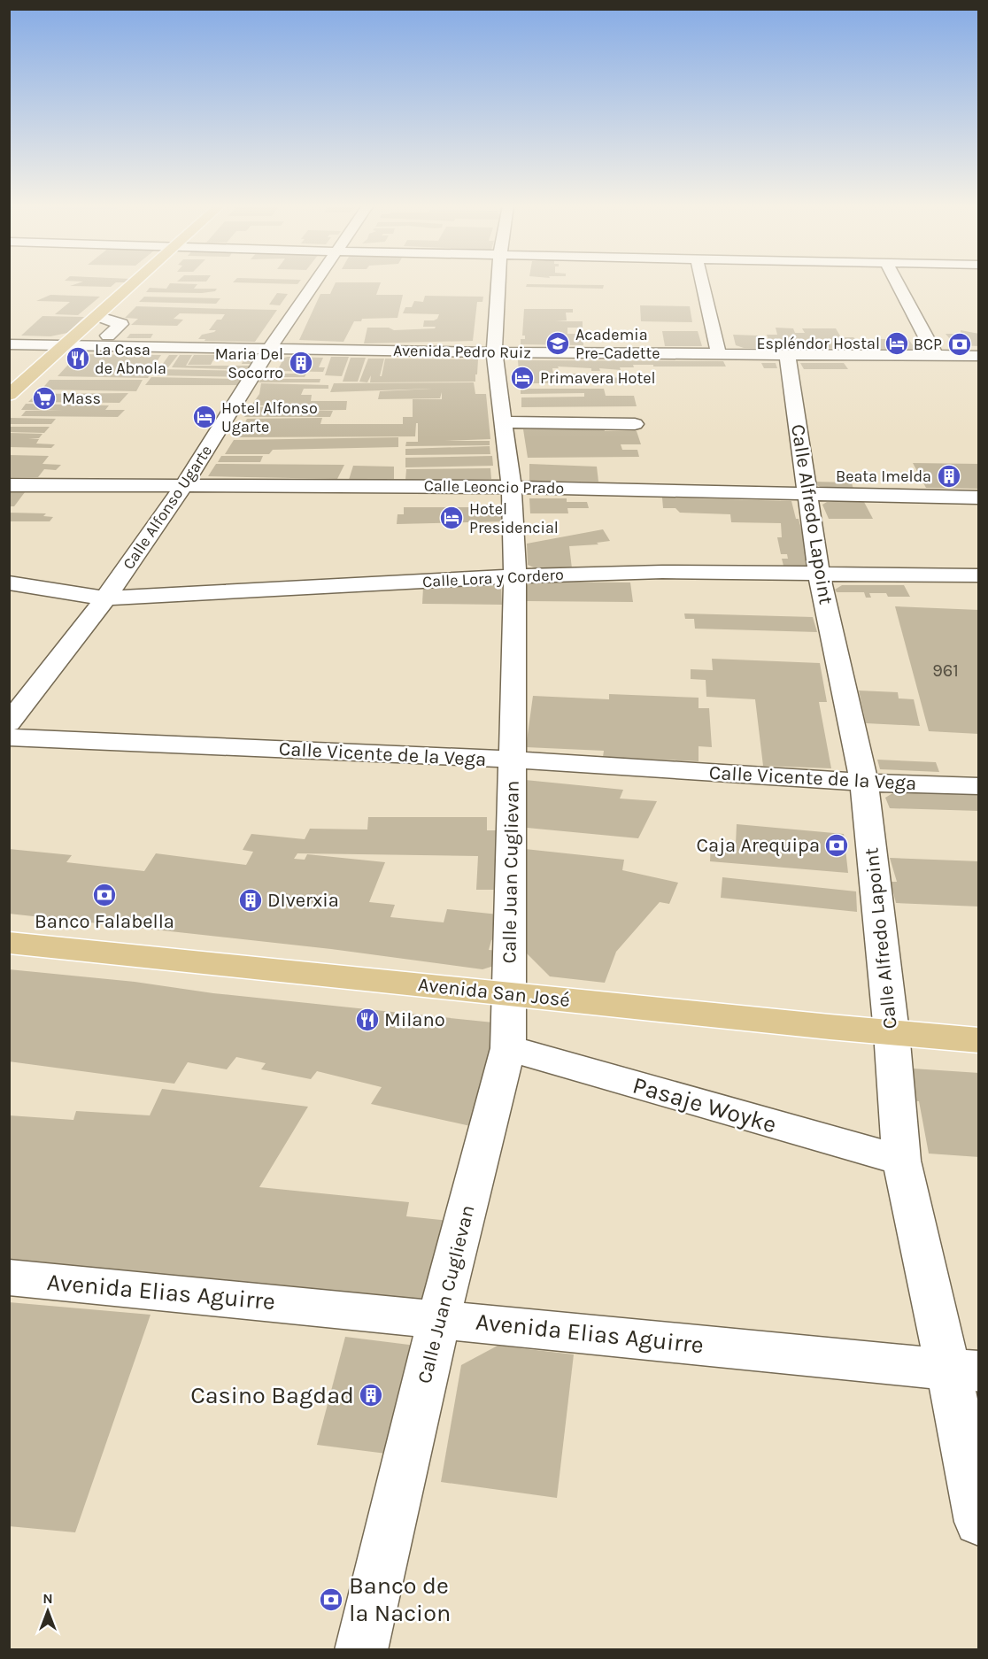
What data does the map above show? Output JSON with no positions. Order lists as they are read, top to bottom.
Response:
{
  "streets": {
    "main road": ["Avenida San José"],
    "street": [
      "Avenida Pedro Ruiz",
      "Calle Leoncio Prado",
      "Calle Alfonso Ugarte",
      "Calle Alfredo Lapoint",
      "Calle Lora y Cordero",
      "Calle Vicente de la Vega",
      "Calle Juan Cuglievan",
      "Pasaje Woyke",
      "Avenida Elias Aguirre"
    ]
  },
  "crossings": [
    ["Avenida Pedro Ruiz", "Calle Alfonso Ugarte"],
    ["Avenida Pedro Ruiz", "Calle Alfredo Lapoint"],
    ["Avenida Pedro Ruiz", "Calle Juan Cuglievan"],
    ["Calle Leoncio Prado", "Calle Alfonso Ugarte"],
    ["Calle Leoncio Prado", "Calle Alfredo Lapoint"],
    ["Calle Leoncio Prado", "Calle Juan Cuglievan"],
    ["Calle Alfonso Ugarte", "Calle Lora y Cordero"],
    ["Calle Alfredo Lapoint", "Calle Lora y Cordero"],
    ["Calle Alfredo Lapoint", "Calle Vicente de la Vega"],
    ["Calle Alfredo Lapoint", "Avenida San José"],
    ["Calle Alfredo Lapoint", "Pasaje Woyke"],
    ["Calle Alfredo Lapoint", "Avenida Elias Aguirre"],
    ["Calle Lora y Cordero", "Calle Juan Cuglievan"],
    ["Calle Vicente de la Vega", "Calle Juan Cuglievan"],
    ["Calle Juan Cuglievan", "Avenida San José"],
    ["Calle Juan Cuglievan", "Pasaje Woyke"],
    ["Calle Juan Cuglievan", "Avenida Elias Aguirre"]
  ],
  "places": {
    "school or university": ["Academia Pre-Cadette"],
    "hotel": [
      "Espléndor Hostal",
      "Primavera Hotel",
      "Hotel Alfonso Ugarte",
      "Hotel Presidencial"
    ],
    "bank": [
      "BCP",
      "Caja Arequipa",
      "Banco Falabella",
      "Banco de la Nacion"
    ],
    "restaurant": ["La Casa de Abnola", "Milano"],
    "building": [
      "Maria Del Socorro",
      "Beata Imelda",
      "DIverxia",
      "Casino Bagdad"
    ],
    "supermarket": ["Mass"]
  },
  "house_numbers": ["961"],
  "north": "top"
}
